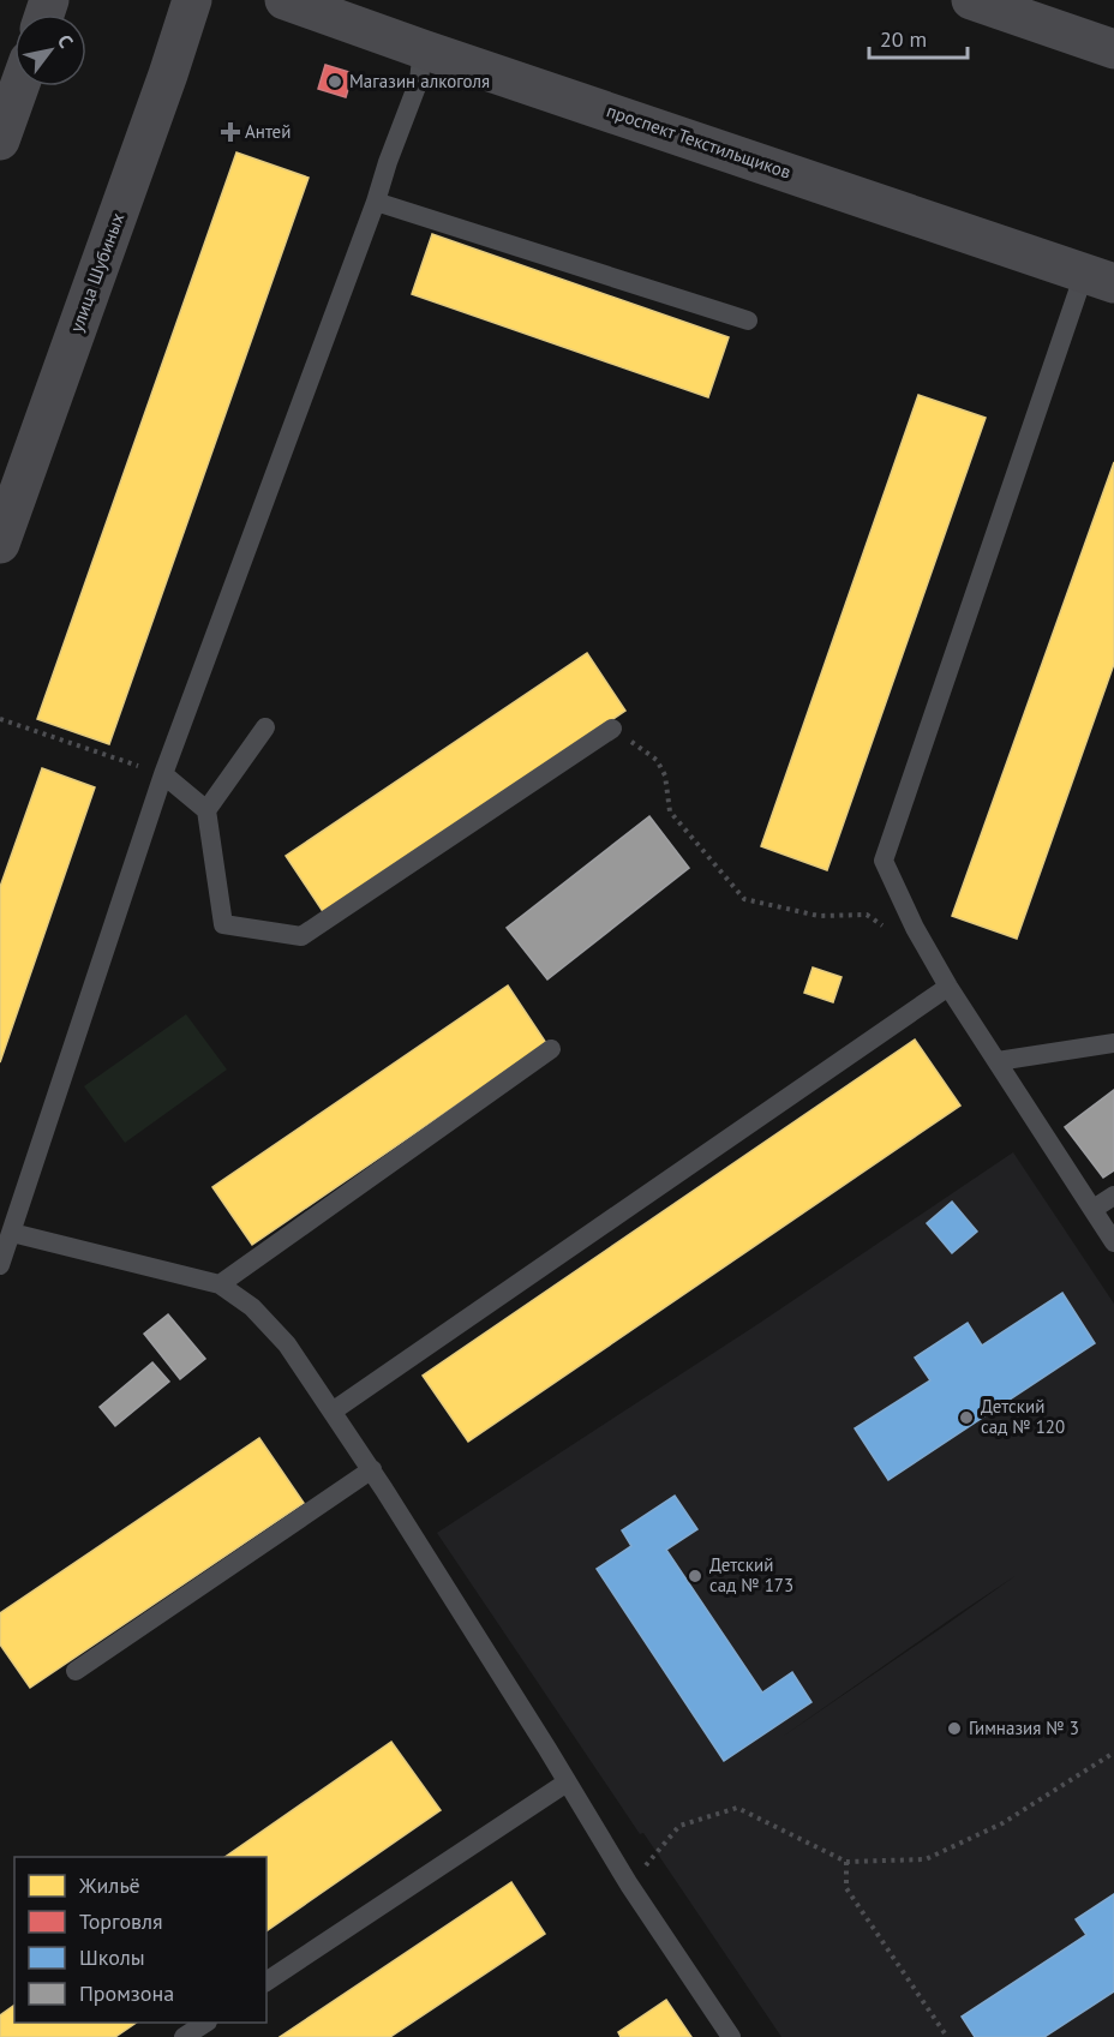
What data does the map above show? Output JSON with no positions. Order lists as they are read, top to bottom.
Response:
{
  "streets": {
    "main road": ["проспект Текстильщиков", "улица Шубиных"]
  },
  "places": {
    "other": [
      "Магазин алкоголя",
      "Детский сад № 120",
      "Детский сад № 173",
      "Гимназия № 3"
    ],
    "health": ["Антей"]
  },
  "legend": [
    "Жильё",
    "Торговля",
    "Школы",
    "Промзона"
  ],
  "scale_bar": "20 m",
  "north": "top right"
}
